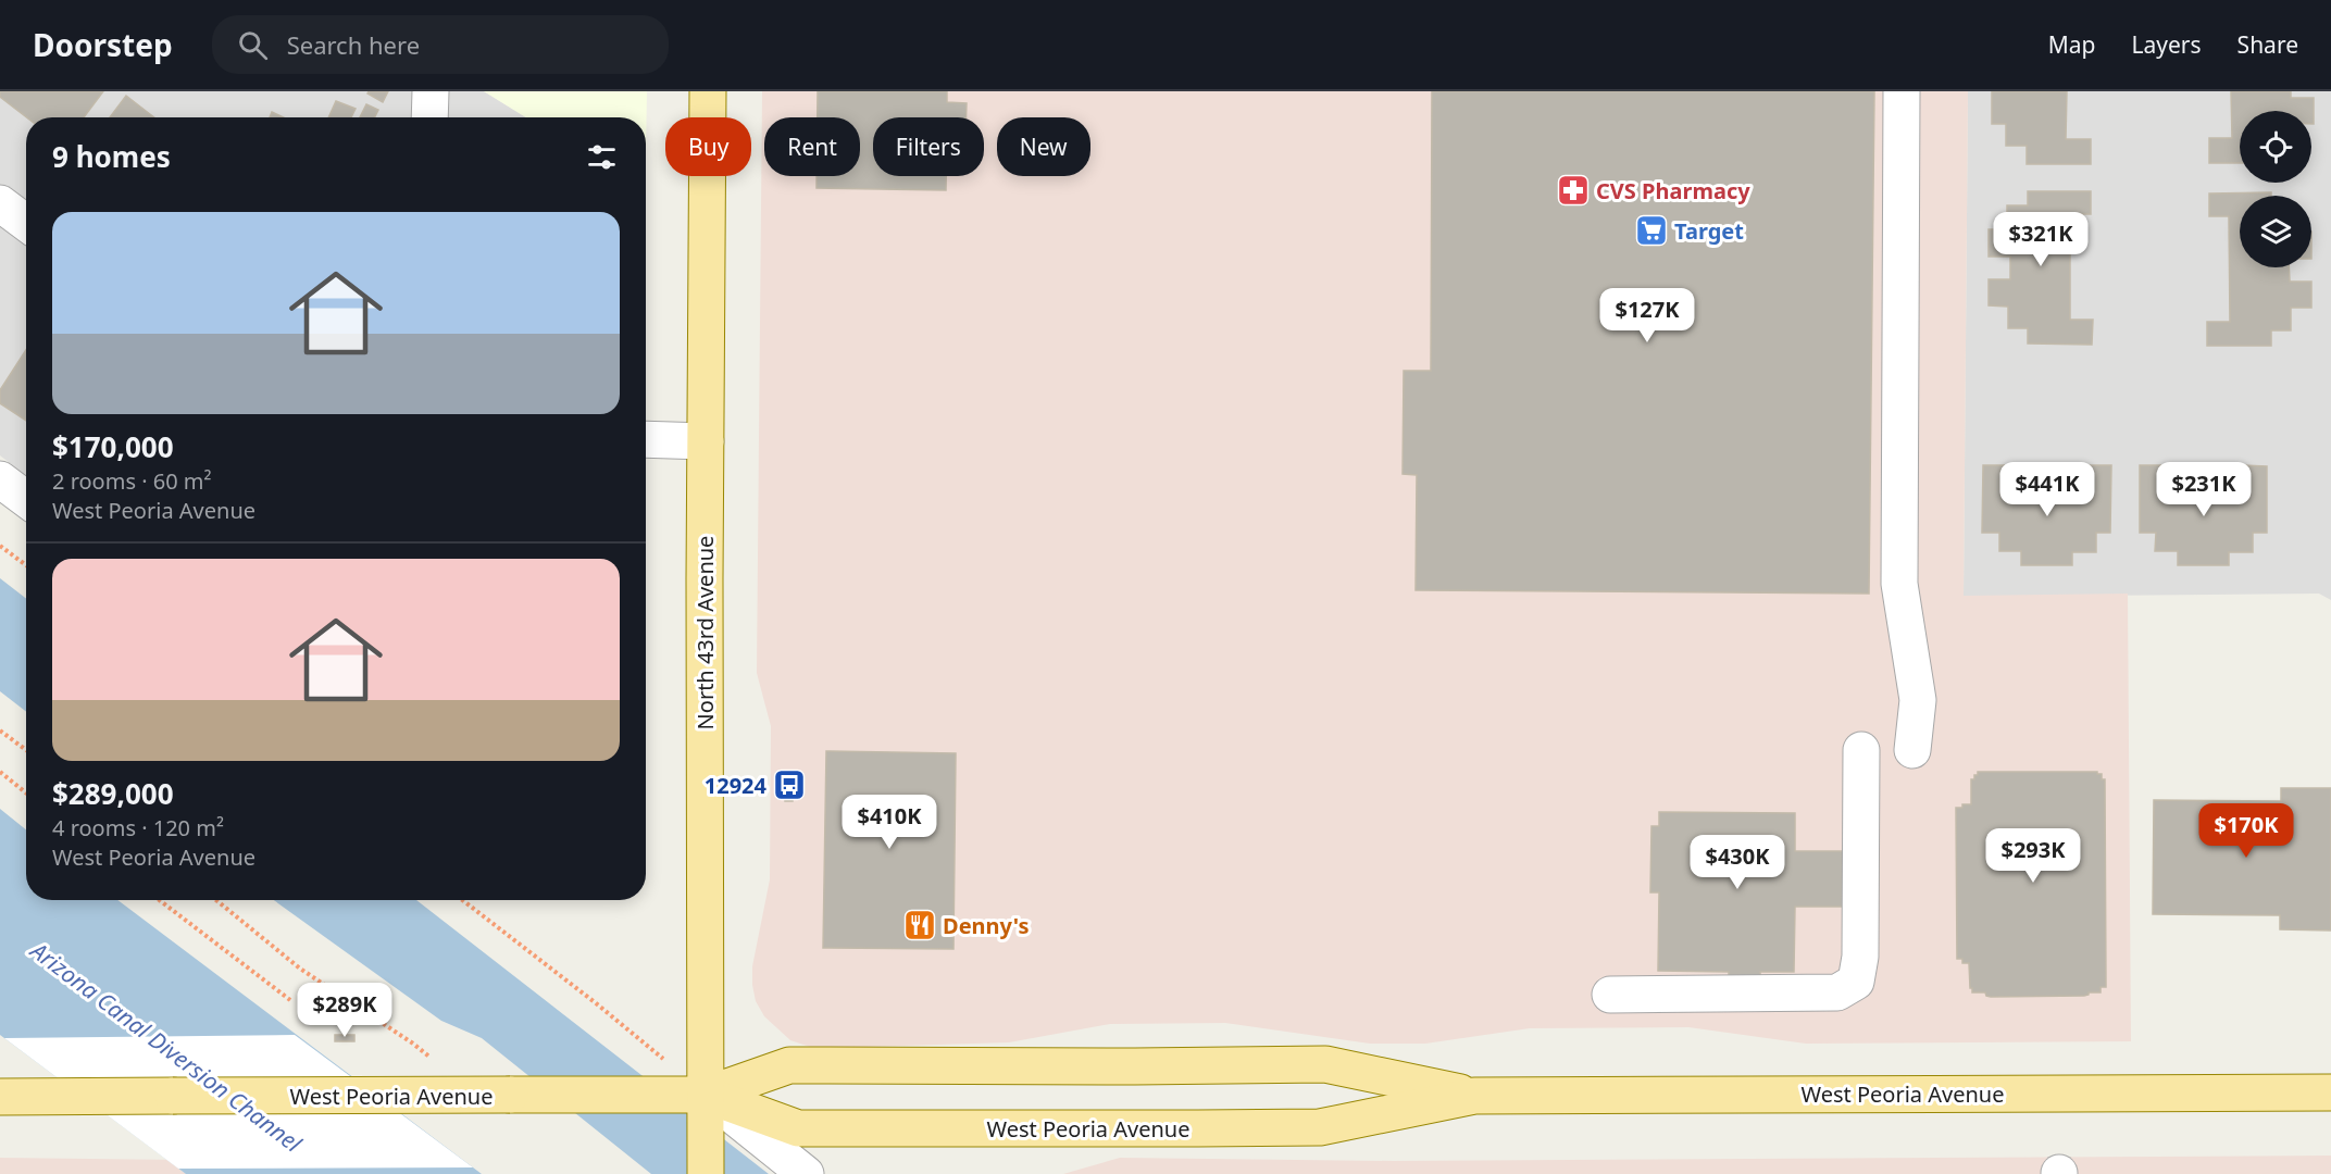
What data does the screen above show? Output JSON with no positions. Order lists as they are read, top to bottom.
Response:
{
  "streets": {
    "main road": ["North 43rd Avenue", "West Peoria Avenue"]
  },
  "crossings": [
    ["North 43rd Avenue", "West Peoria Avenue"]
  ],
  "water": ["Arizona Canal Diversion Channel"],
  "places": {
    "pharmacy": ["CVS Pharmacy"],
    "supermarket": ["Target"],
    "bus stop": ["12924"],
    "restaurant": ["Denny's"]
  },
  "page": {
    "header": "Doorstep",
    "search": "Search here",
    "nav": ["Map", "Layers", "Share"],
    "chip": [
      "Buy",
      "Rent",
      "Filters",
      "New"
    ],
    "heading": "9 homes",
    "list": [
      {
        "name": "$170,000",
        "note": "2 rooms · 60 m² · West Peoria Avenue"
      },
      {
        "name": "$289,000",
        "note": "4 rooms · 120 m² · West Peoria Avenue"
      }
    ],
    "price": [
      "$321K",
      "$127K",
      "$441K",
      "$231K",
      "$410K",
      "$170K",
      "$293K",
      "$430K",
      "$289K"
    ]
  }
}
